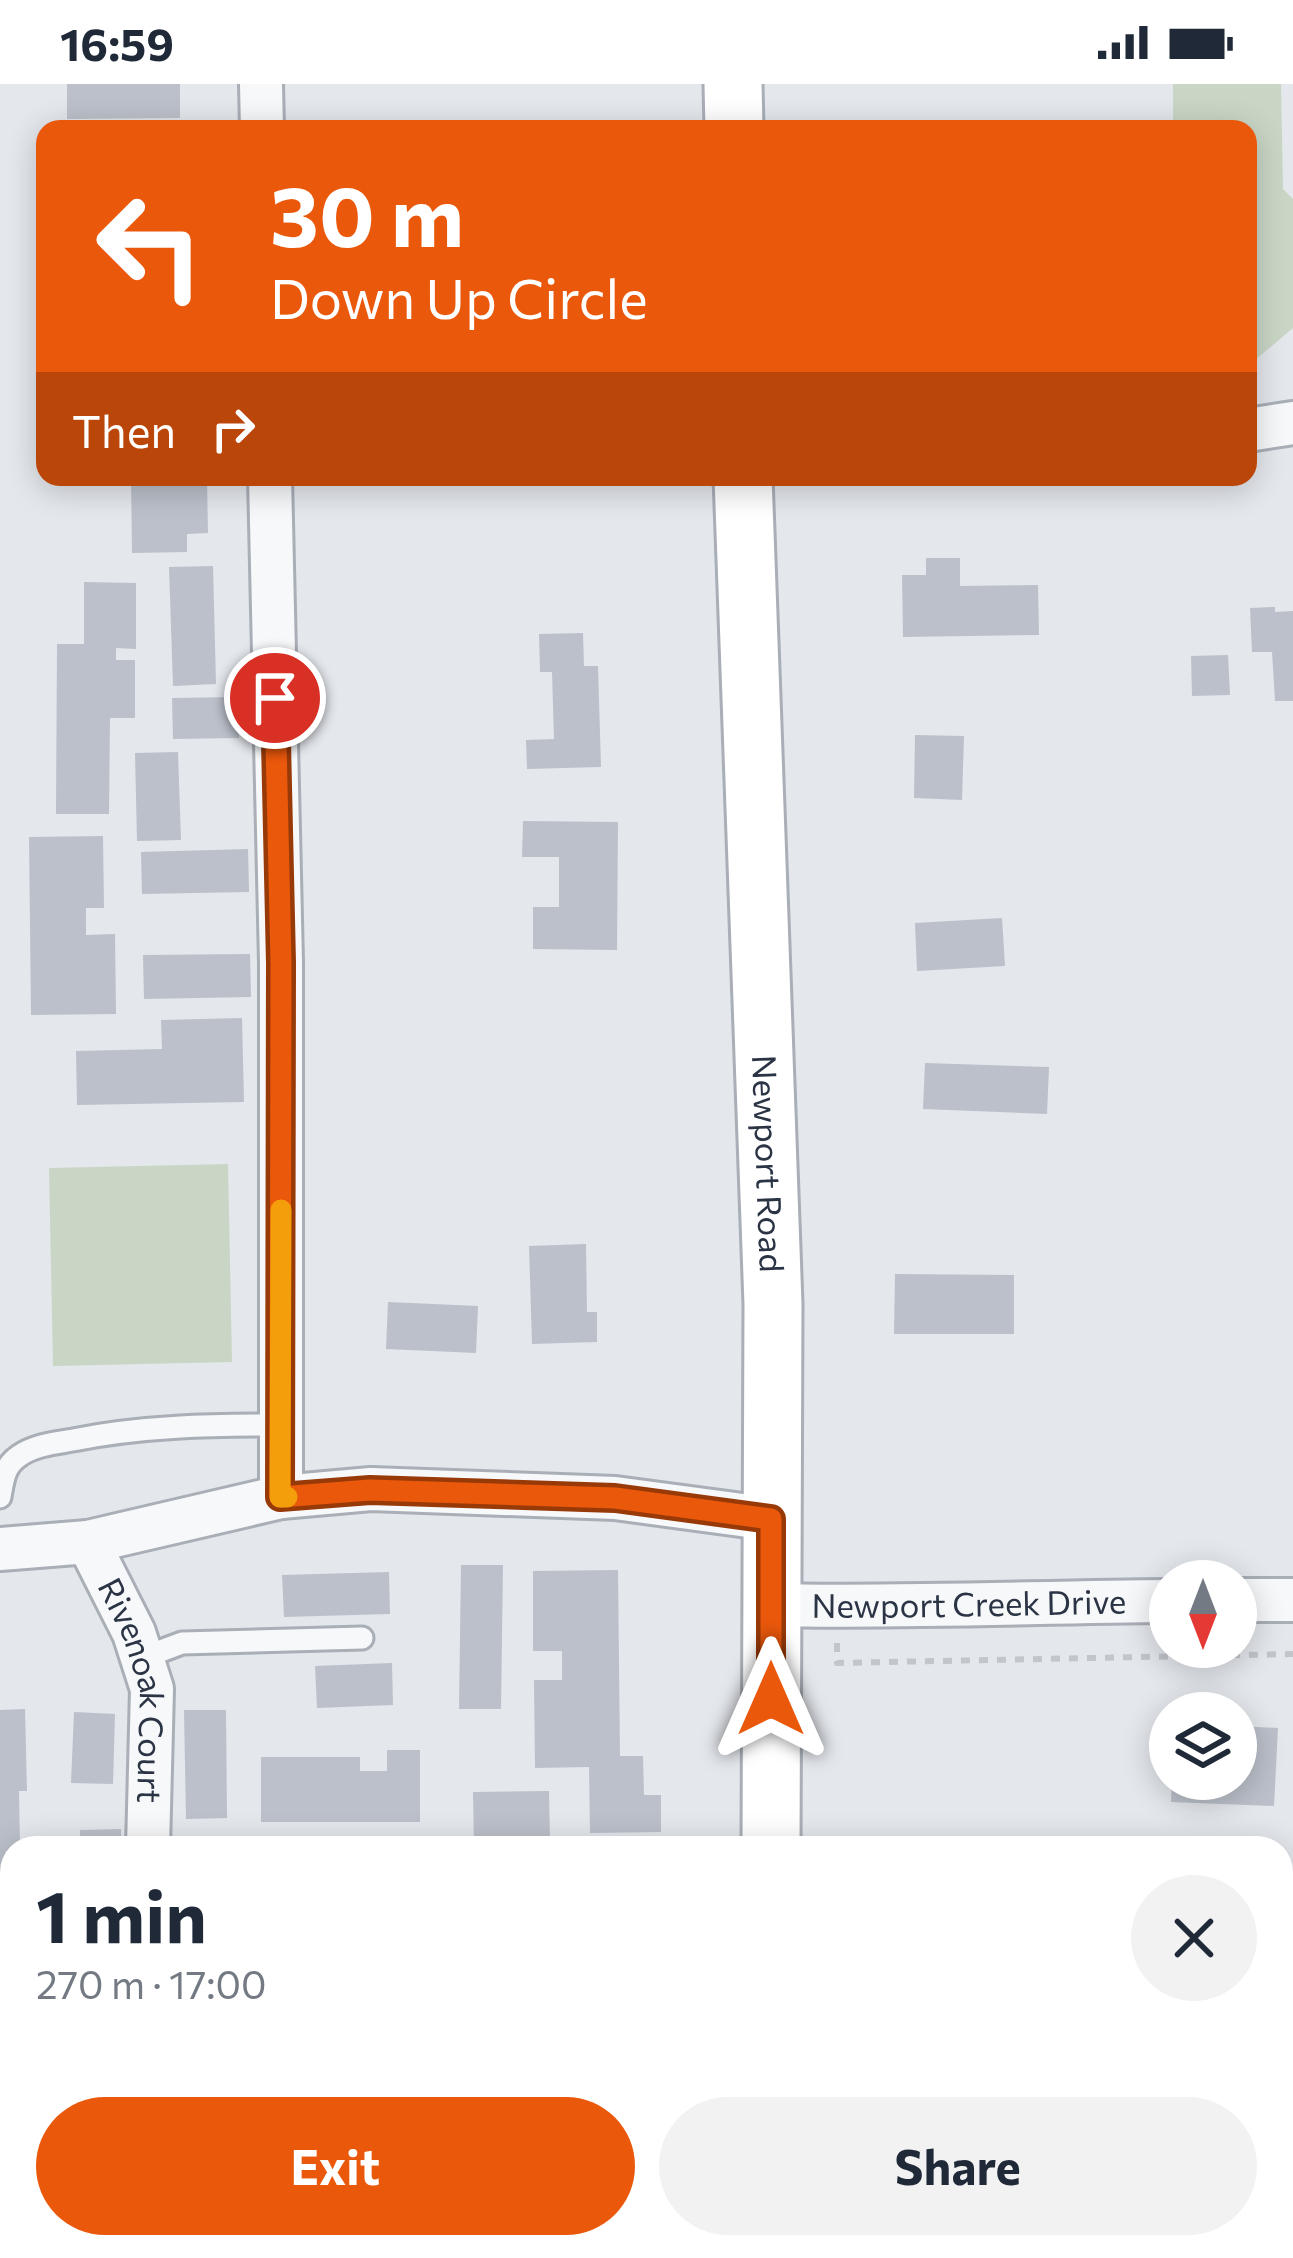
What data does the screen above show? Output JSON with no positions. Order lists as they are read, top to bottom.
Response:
{
  "streets": {
    "street": ["Newport Road", "Newport Creek Drive", "Rivenoak Court"]
  },
  "crossings": [
    ["Newport Road", "Newport Creek Drive"]
  ],
  "north": "bottom",
  "page": {
    "status": "16:59",
    "turn": ["30 m", "Down Up Circle"],
    "then": "Then",
    "heading": ["1 min", "270 m · 17:00"],
    "buttons": ["Exit", "Share"]
  }
}
